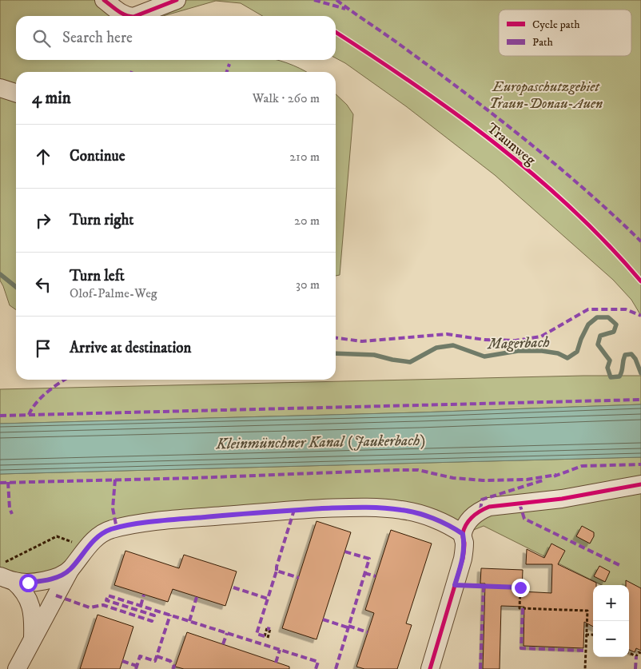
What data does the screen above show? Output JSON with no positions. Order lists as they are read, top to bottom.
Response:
{
  "streets": {
    "cycle path": ["Traunweg"]
  },
  "water": ["Magerbach", "Kleinmünchner Kanal (Jaukerbach)"],
  "parks": ["Europaschutzgebiet Traun-Donau-Auen"],
  "legend": ["Cycle path", "Path"],
  "page": {
    "search": "Search here",
    "heading": ["4 min", "Walk · 260 m"],
    "list": [
      ["Continue", "210 m"],
      ["Turn right", "20 m"],
      ["Turn left", "Olof-Palme-Weg", "30 m"],
      "Arrive at destination"
    ],
    "map_buttons": ["+", "−"]
  }
}
